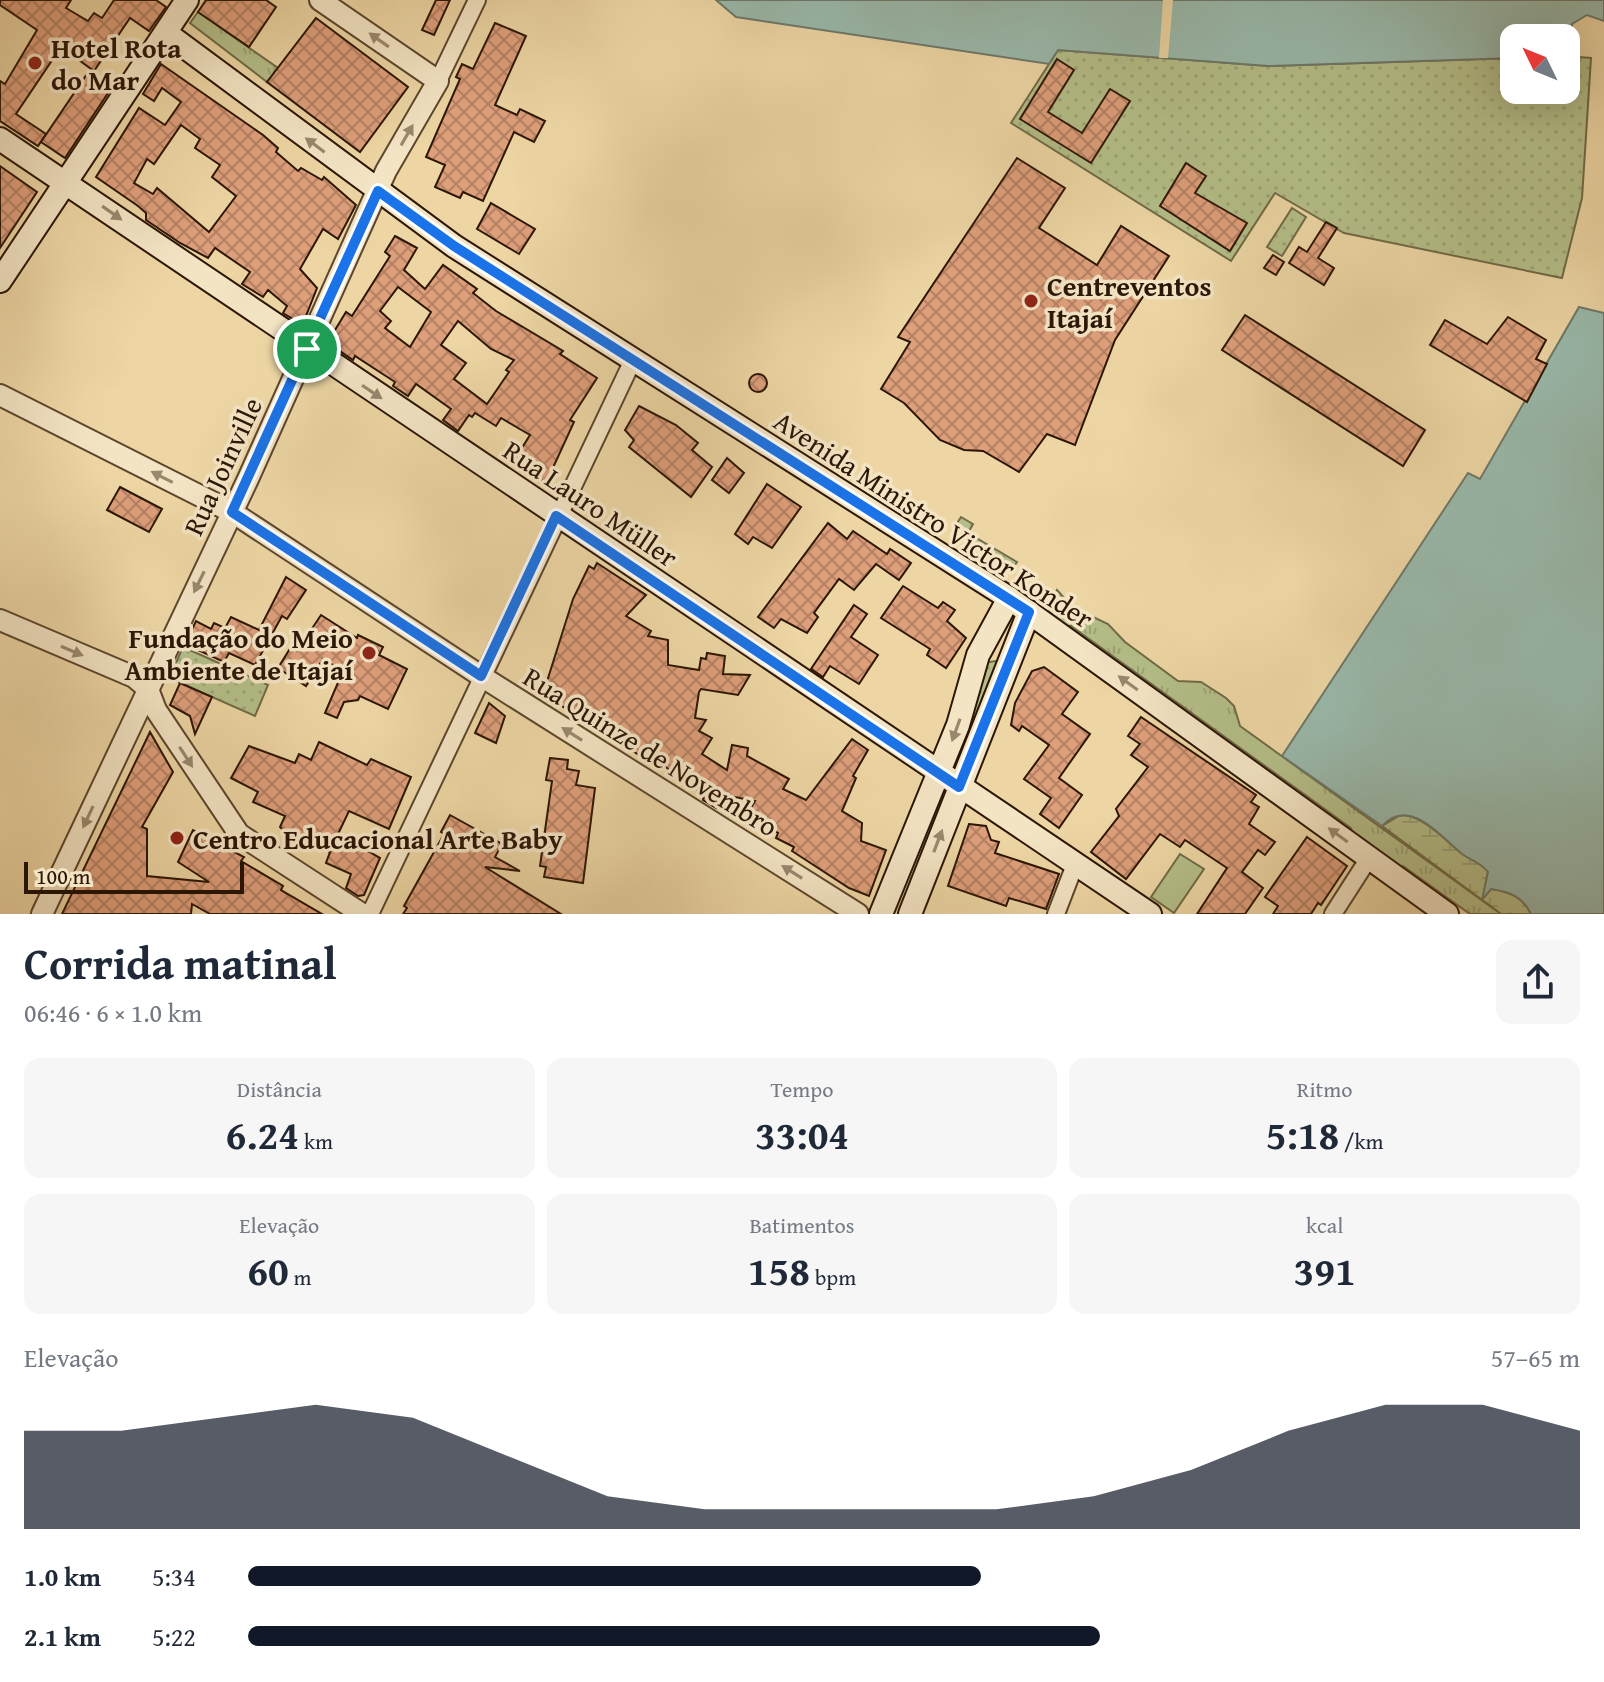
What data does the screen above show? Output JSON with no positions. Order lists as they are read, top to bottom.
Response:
{
  "streets": {
    "main road": ["Rua Lauro Müller", "Avenida Ministro Victor Konder"],
    "street": ["Rua Joinville", "Rua Quinze de Novembro"]
  },
  "crossings": [
    ["Rua Joinville", "Rua Lauro Müller"],
    ["Rua Joinville", "Avenida Ministro Victor Konder"],
    ["Rua Joinville", "Rua Quinze de Novembro"]
  ],
  "one_way": ["Rua Lauro Müller", "Avenida Ministro Victor Konder", "Rua Quinze de Novembro"],
  "places": [
    "Hotel Rota do Mar",
    "Centreventos Itajaí",
    "Fundação do Meio Ambiente de Itajaí",
    "Centro Educacional Arte Baby"
  ],
  "scale_bar": "100 m",
  "north": "top left",
  "page": {
    "scale": "100 m",
    "heading": ["Corrida matinal", "06:46 · 6 × 1.0 km"],
    "stats": [
      ["Distância", "6.24 km"],
      ["Tempo", "33:04"],
      ["Ritmo", "5:18 /km"],
      ["Elevação", "60 m"],
      ["Batimentos", "158 bpm"],
      ["kcal", "391"]
    ],
    "chart": ["Elevação", "57–65 m"],
    "list": [
      {
        "name": "1.0 km",
        "note": "5:34"
      },
      {
        "name": "2.1 km",
        "note": "5:22"
      }
    ]
  }
}
